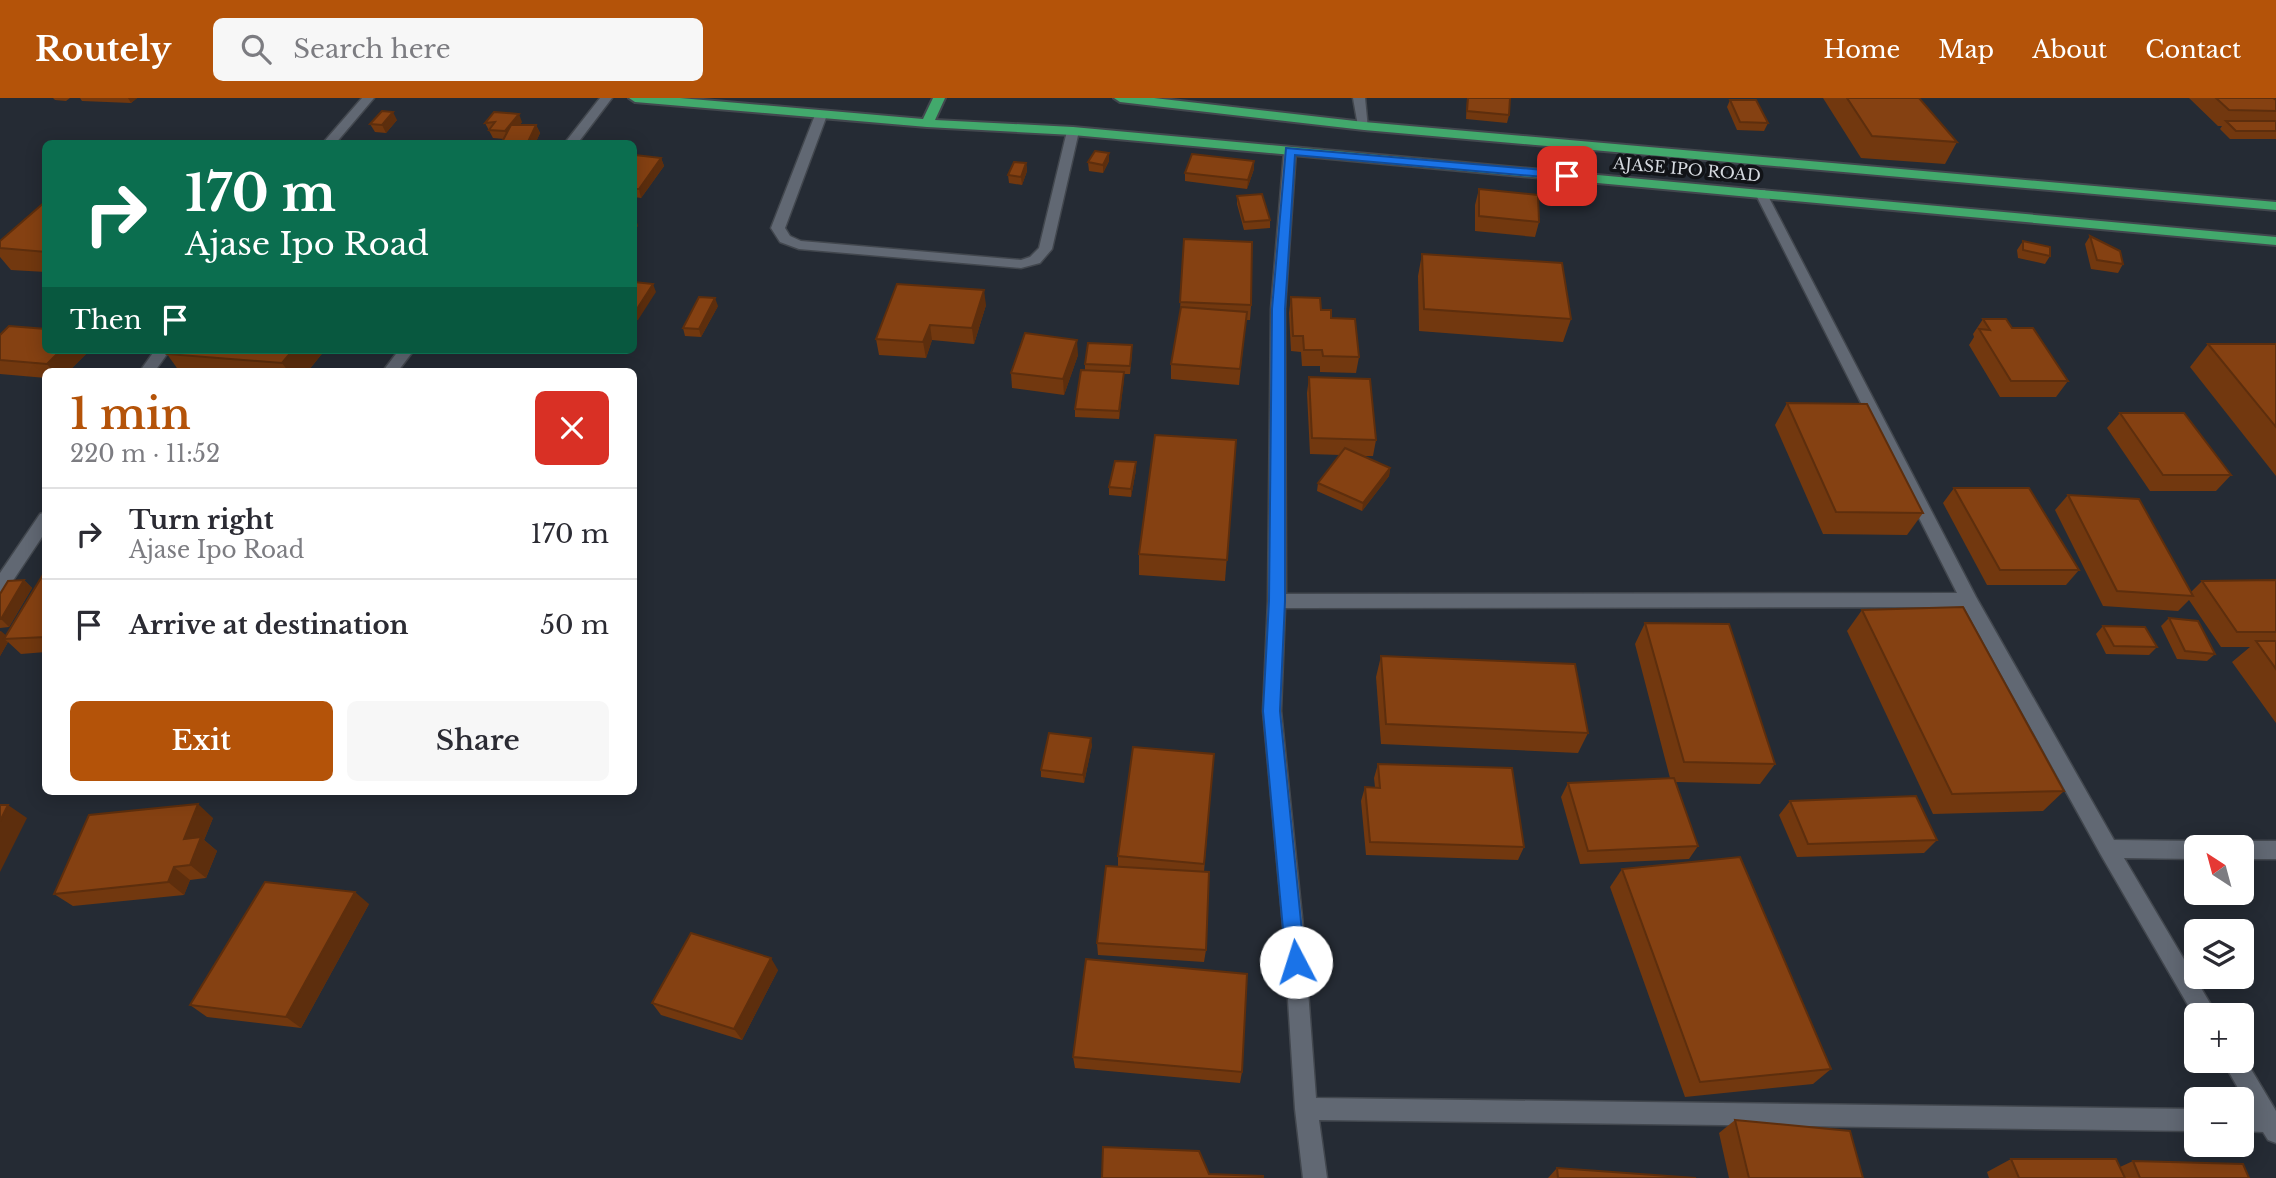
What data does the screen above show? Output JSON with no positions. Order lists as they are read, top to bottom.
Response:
{
  "streets": {
    "highway": ["AJASE IPO ROAD"]
  },
  "north": "top left",
  "page": {
    "header": "Routely",
    "search": "Search here",
    "nav": [
      "Home",
      "Map",
      "About",
      "Contact"
    ],
    "turn": ["170 m", "Ajase Ipo Road"],
    "then": "Then",
    "heading": ["1 min", "220 m · 11:52"],
    "list": [
      {
        "name": "Turn right",
        "note": "Ajase Ipo Road",
        "value": "170 m"
      },
      {
        "name": "Arrive at destination",
        "value": "50 m"
      }
    ],
    "buttons": ["Exit", "Share"],
    "map_buttons": ["+", "−"]
  }
}
